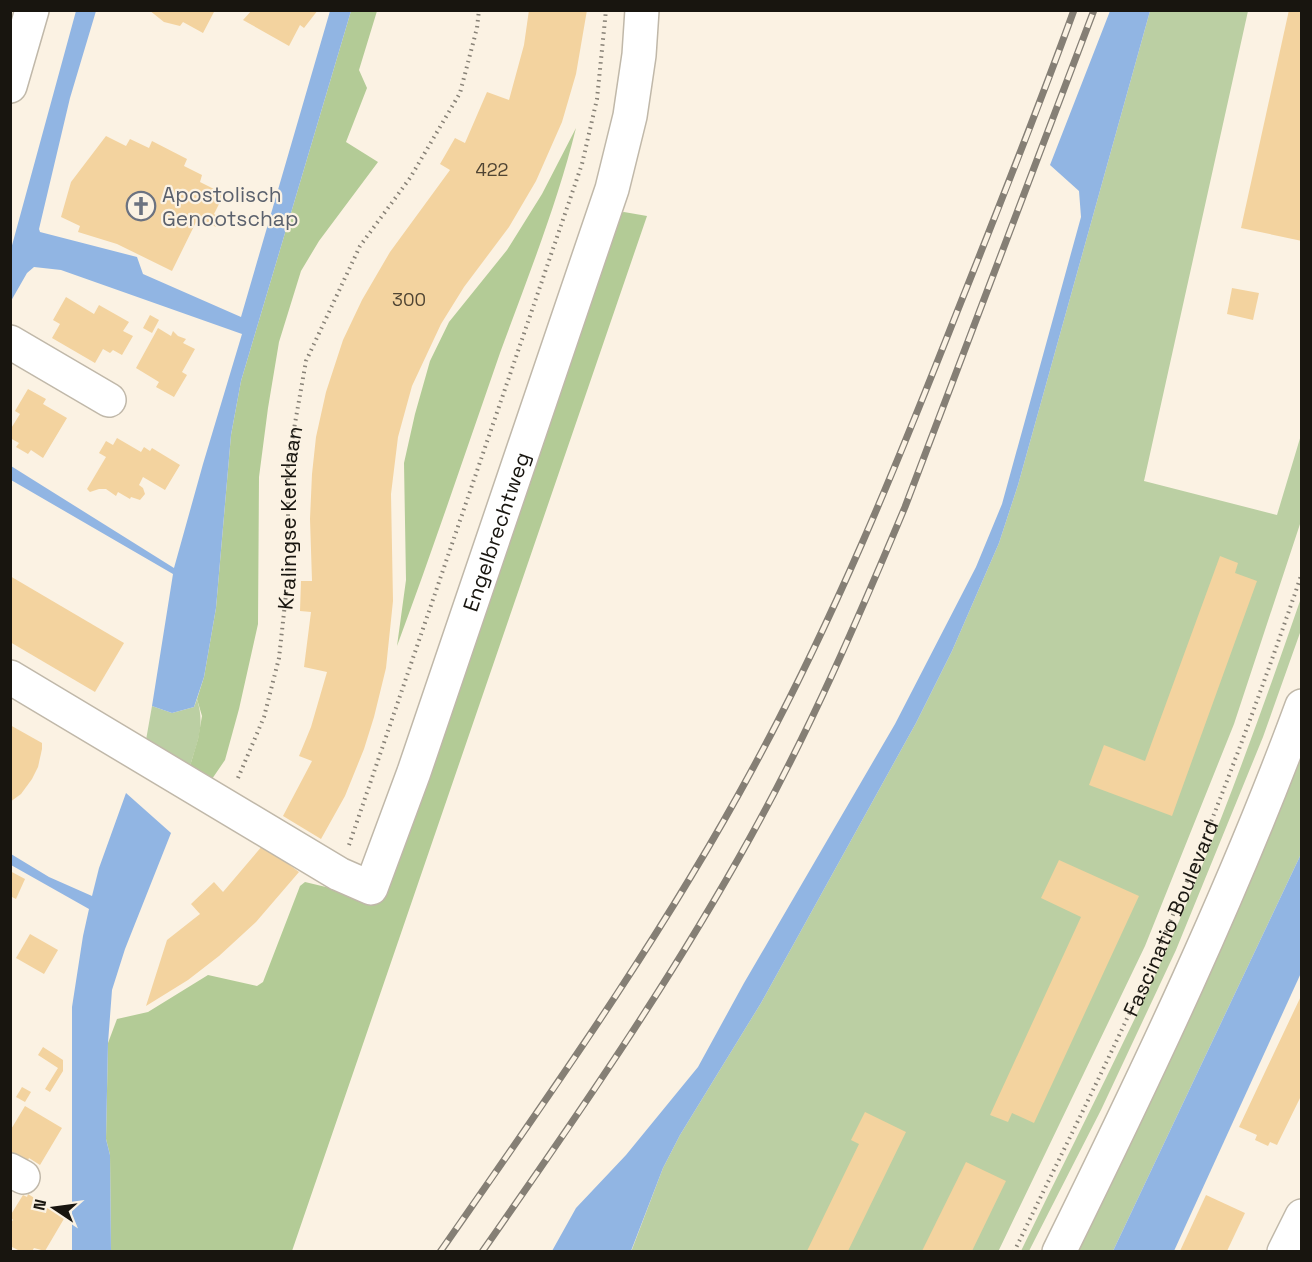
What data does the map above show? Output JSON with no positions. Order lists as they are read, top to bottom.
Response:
{
  "streets": {
    "street": ["Engelbrechtweg", "Fascinatio Boulevard"],
    "path": ["Kralingse Kerklaan"]
  },
  "crossings": [
    ["Kralingse Kerklaan", "Engelbrechtweg"]
  ],
  "places": {
    "church": ["Apostolisch Genootschap"]
  },
  "house_numbers": ["422", "300"],
  "north": "left"
}
